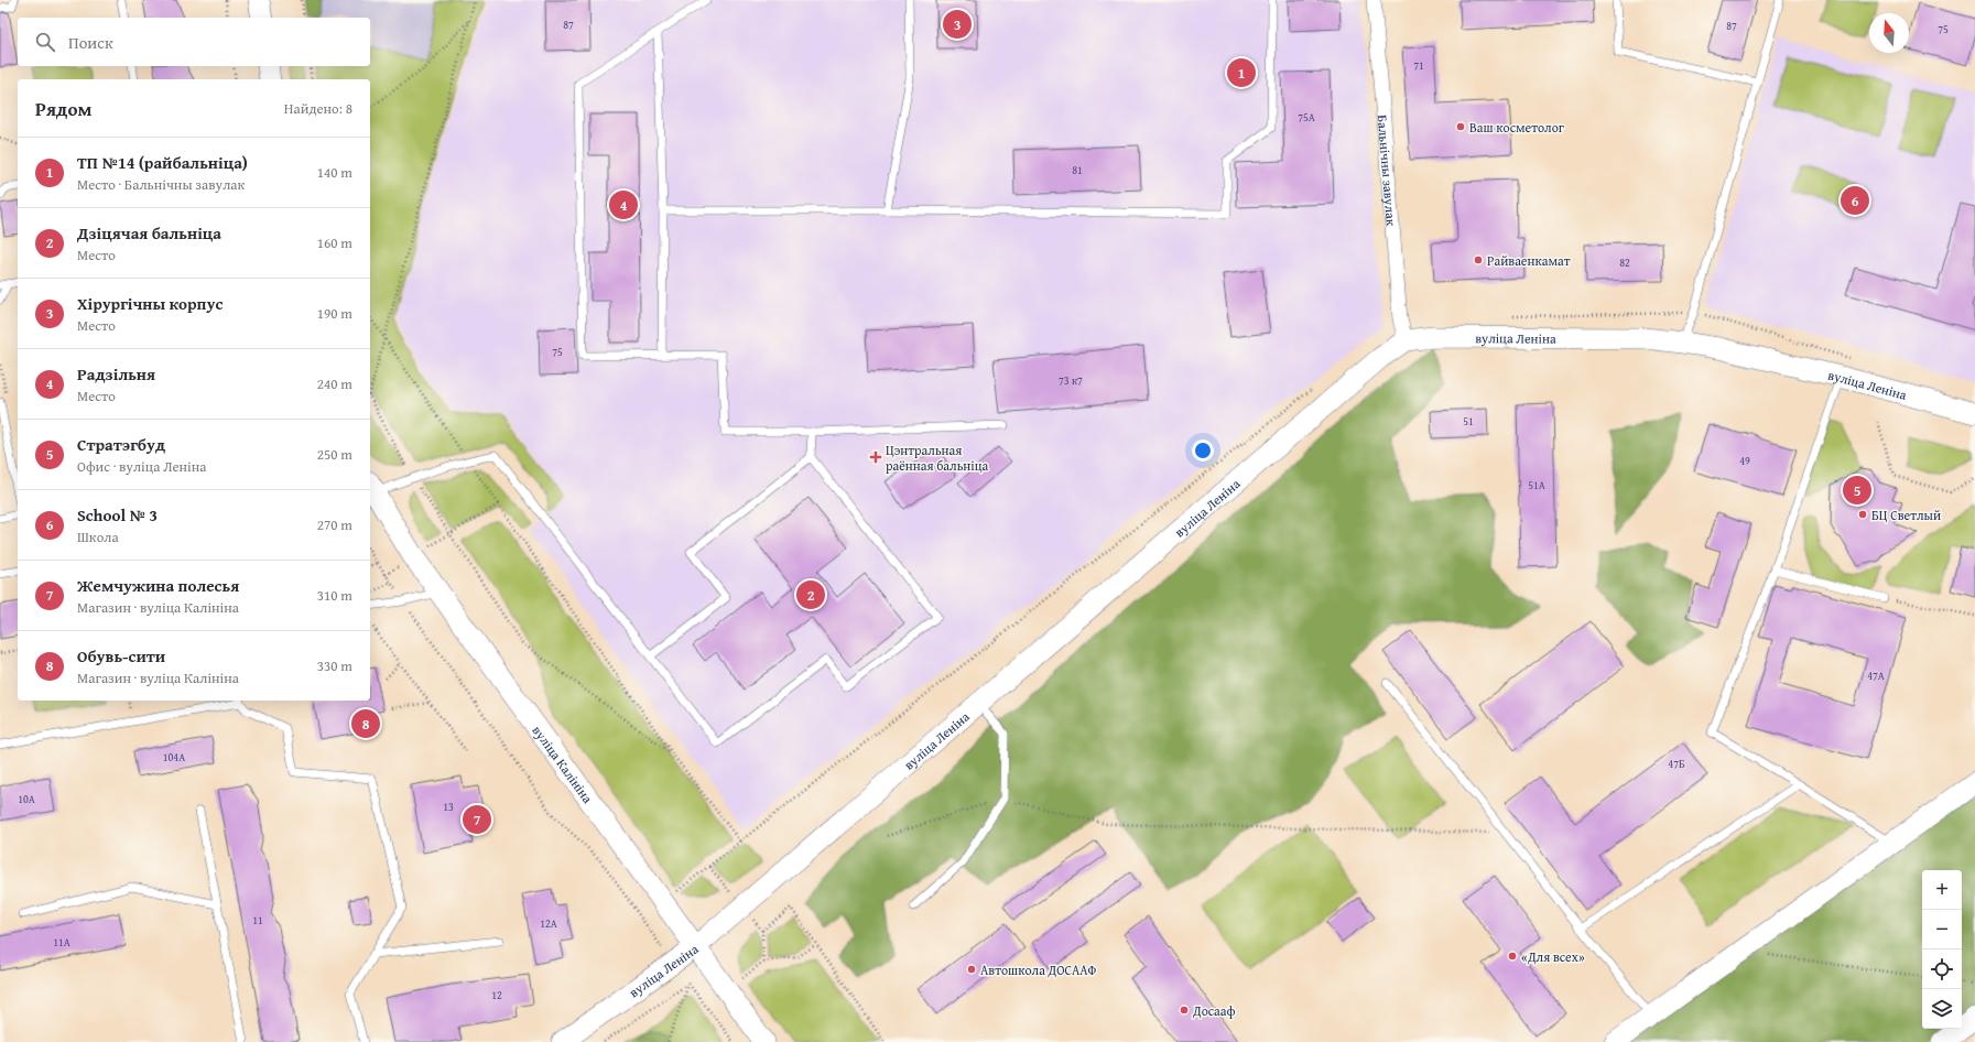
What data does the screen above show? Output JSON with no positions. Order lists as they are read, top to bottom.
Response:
{
  "streets": {
    "street": ["Бальнічны завулак", "вуліца Леніна", "вуліца Калініна"]
  },
  "crossings": [
    ["Бальнічны завулак", "вуліца Леніна"],
    ["вуліца Леніна", "вуліца Калініна"]
  ],
  "places": {
    "other": [
      "Ваш косметолог",
      "Райваенкамат",
      "БЦ Светлый",
      "«Для всех»",
      "Автошкола ДОСААФ",
      "Досааф"
    ],
    "health": ["Цэнтральная раённая бальніца"]
  },
  "house_numbers": [
    "87",
    "87",
    "75",
    "71",
    "75А",
    "81",
    "82",
    "75",
    "73 к7",
    "51",
    "49",
    "51А",
    "47А",
    "104А",
    "47Б",
    "10А",
    "13",
    "11",
    "12А",
    "11А",
    "12"
  ],
  "north": "top",
  "page": {
    "pins": [
      "3",
      "1",
      "6",
      "4",
      "5",
      "2",
      "8",
      "7"
    ],
    "search": "Поиск",
    "heading": ["Рядом", "Найдено: 8"],
    "list": [
      {
        "mark": "1",
        "name": "ТП №14 (райбальніца)",
        "note": "Место · Бальнічны завулак",
        "value": "140 m"
      },
      {
        "mark": "2",
        "name": "Дзіцячая бальніца",
        "note": "Место",
        "value": "160 m"
      },
      {
        "mark": "3",
        "name": "Хірургічны корпус",
        "note": "Место",
        "value": "190 m"
      },
      {
        "mark": "4",
        "name": "Радзільня",
        "note": "Место",
        "value": "240 m"
      },
      {
        "mark": "5",
        "name": "Стратэгбуд",
        "note": "Офис · вуліца Леніна",
        "value": "250 m"
      },
      {
        "mark": "6",
        "name": "School № 3",
        "note": "Школа",
        "value": "270 m"
      },
      {
        "mark": "7",
        "name": "Жемчужина полесья",
        "note": "Магазин · вуліца Калініна",
        "value": "310 m"
      },
      {
        "mark": "8",
        "name": "Обувь-сити",
        "note": "Магазин · вуліца Калініна",
        "value": "330 m"
      }
    ],
    "map_buttons": ["+", "−"]
  }
}
